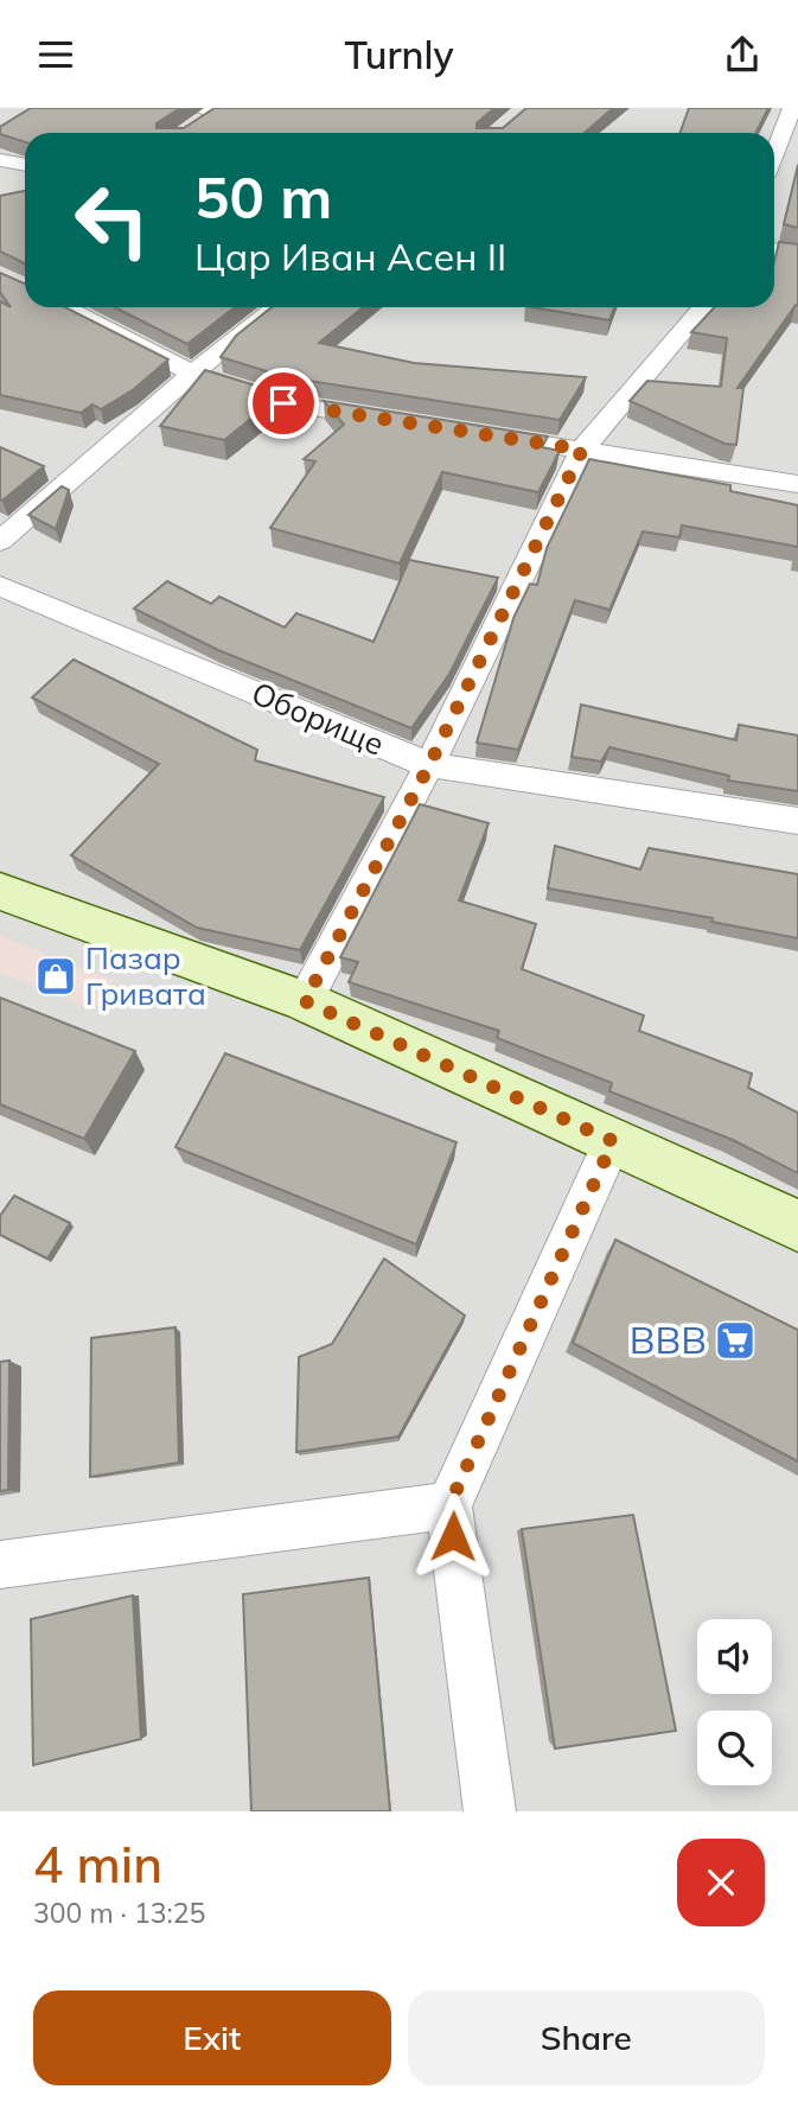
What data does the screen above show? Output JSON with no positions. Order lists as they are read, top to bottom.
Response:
{
  "streets": {
    "street": ["Оборище"]
  },
  "places": {
    "shop": ["Пазар Гривата"],
    "supermarket": ["BBB"]
  },
  "page": {
    "header": "Turnly",
    "turn": ["50 m", "Цар Иван Асен II"],
    "heading": ["4 min", "300 m · 13:25"],
    "buttons": ["Exit", "Share"]
  }
}
